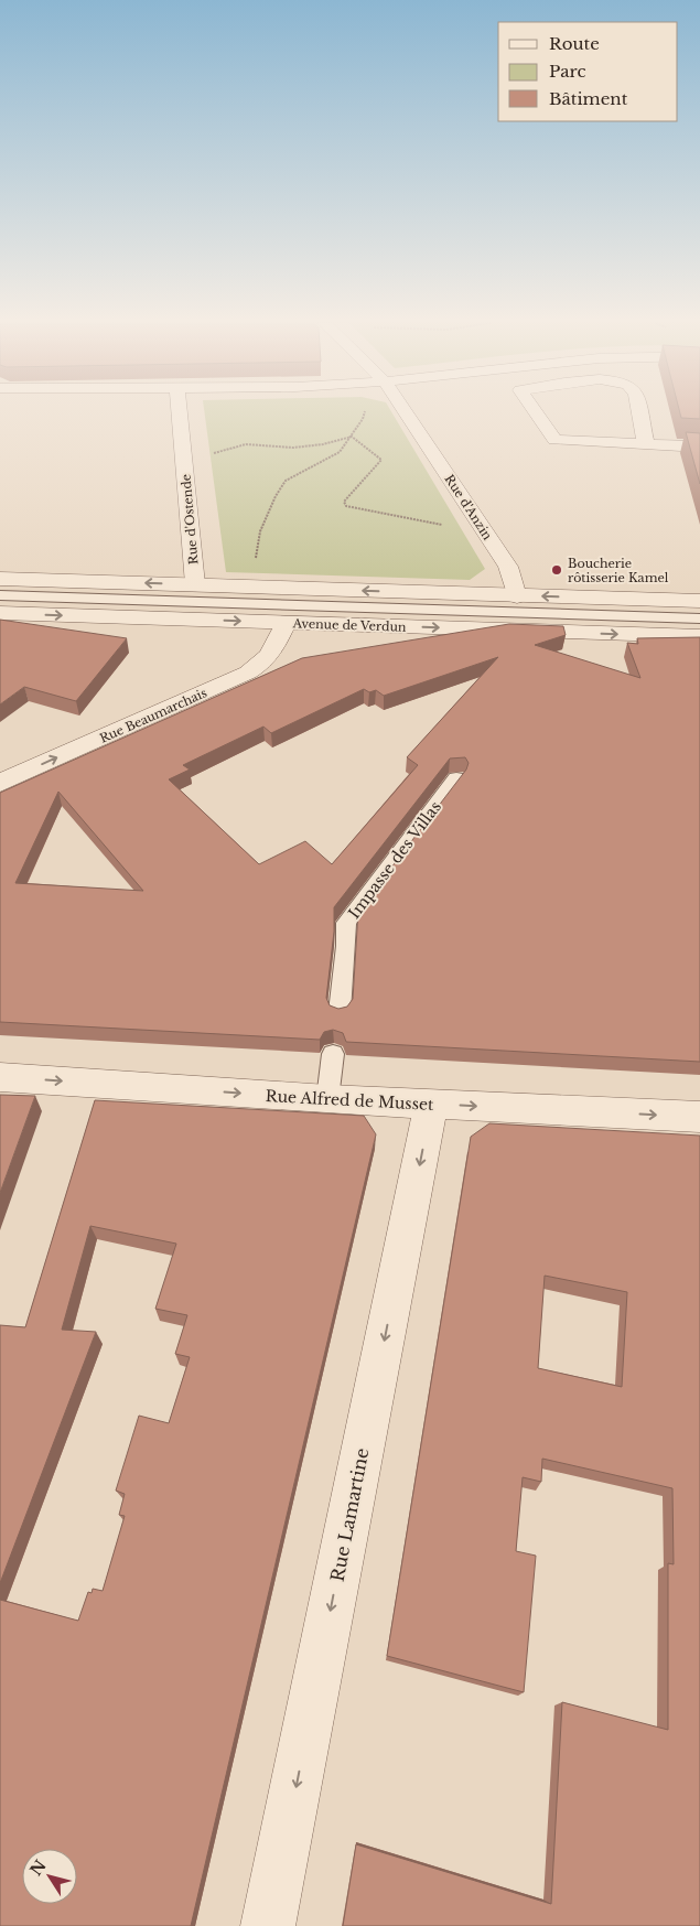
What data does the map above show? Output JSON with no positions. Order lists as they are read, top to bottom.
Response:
{
  "streets": {
    "street": [
      "Rue d'Anzin",
      "Rue d'Ostende",
      "Avenue de Verdun",
      "Rue Beaumarchais",
      "Rue Alfred de Musset",
      "Rue Lamartine"
    ],
    "lane": ["Impasse des Villas"]
  },
  "crossings": [
    ["Avenue de Verdun", "Rue Beaumarchais"],
    ["Rue Alfred de Musset", "Rue Lamartine"]
  ],
  "one_way": ["Rue Beaumarchais", "Rue Alfred de Musset", "Rue Lamartine"],
  "places": ["Boucherie rôtisserie Kamel"],
  "legend": ["Route", "Parc", "Bâtiment"],
  "north": "top left"
}
